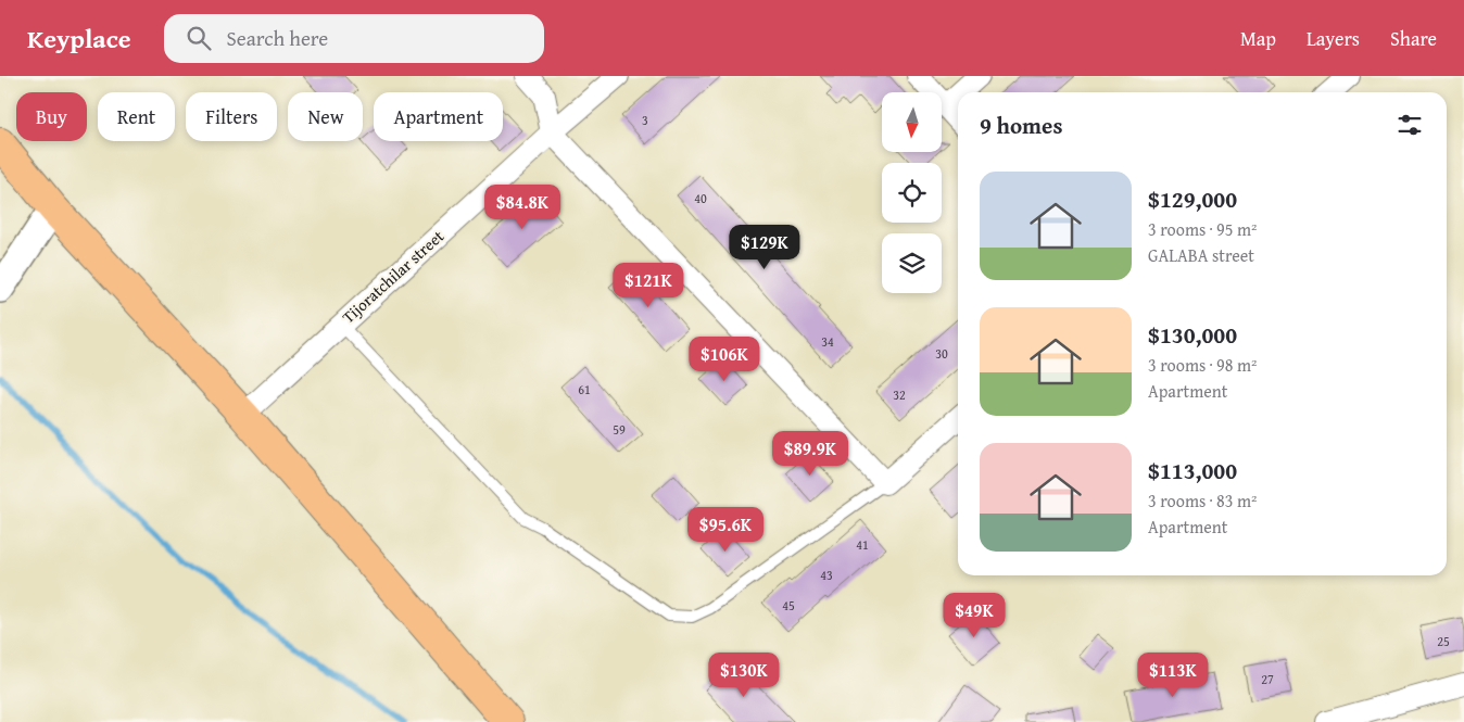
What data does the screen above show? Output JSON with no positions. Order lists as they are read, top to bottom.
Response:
{
  "streets": {
    "street": ["Tijoratchilar street"]
  },
  "house_numbers": [
    "3",
    "40",
    "34",
    "30",
    "61",
    "32",
    "59",
    "41",
    "43",
    "45",
    "25",
    "27"
  ],
  "north": "bottom",
  "page": {
    "header": "Keyplace",
    "search": "Search here",
    "nav": ["Map", "Layers", "Share"],
    "chip": [
      "Buy",
      "Rent",
      "Filters",
      "New",
      "Apartment"
    ],
    "heading": "9 homes",
    "list": [
      {
        "name": "$129,000",
        "note": "3 rooms · 95 m² · GALABA street"
      },
      {
        "name": "$130,000",
        "note": "3 rooms · 98 m² · Apartment"
      },
      {
        "name": "$113,000",
        "note": "3 rooms · 83 m² · Apartment"
      }
    ],
    "price": [
      "$84.8K",
      "$129K",
      "$121K",
      "$106K",
      "$89.9K",
      "$95.6K",
      "$49K",
      "$130K",
      "$113K"
    ]
  }
}
